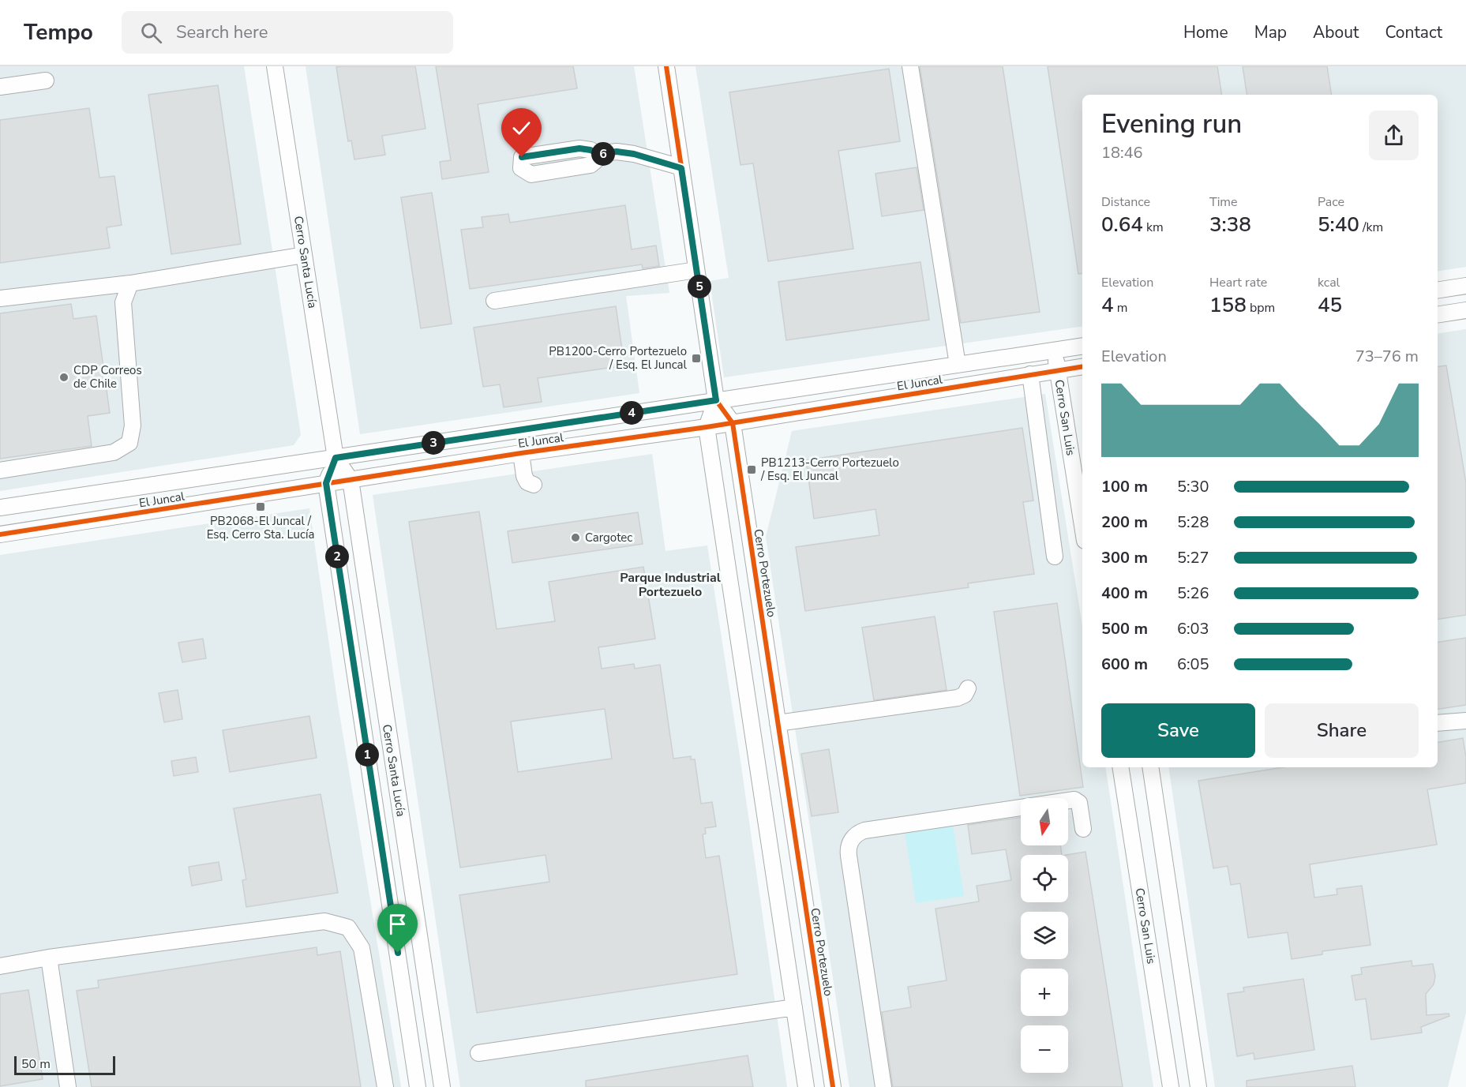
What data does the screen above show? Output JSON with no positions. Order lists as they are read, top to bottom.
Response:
{
  "streets": {
    "street": [
      "Cerro Santa Lucía",
      "El Juncal",
      "Cerro San Luis",
      "Cerro Portezuelo"
    ]
  },
  "crossings": [
    ["Cerro Santa Lucía", "El Juncal"],
    ["El Juncal", "Cerro San Luis"],
    ["El Juncal", "Cerro Portezuelo"]
  ],
  "districts": ["Parque Industrial Portezuelo"],
  "places": {
    "transit": ["PB1200-Cerro Portezuelo / Esq. El Juncal", "PB1213-Cerro Portezuelo / Esq. El Juncal", "PB2068-El Juncal / Esq. Cerro Sta. Lucía"],
    "other": ["CDP Correos de Chile", "Cargotec"]
  },
  "scale_bar": "50 m",
  "north": "bottom",
  "page": {
    "header": "Tempo",
    "search": "Search here",
    "nav": [
      "Home",
      "Map",
      "About",
      "Contact"
    ],
    "heading": ["Evening run", "18:46"],
    "pins": [
      "6",
      "5",
      "4",
      "3",
      "2",
      "1"
    ],
    "stats": [
      ["Distance", "0.64 km"],
      ["Time", "3:38"],
      ["Pace", "5:40 /km"],
      ["Elevation", "4 m"],
      ["Heart rate", "158 bpm"],
      ["kcal", "45"]
    ],
    "chart": ["Elevation", "73–76 m"],
    "list": [
      {
        "name": "100 m",
        "note": "5:30"
      },
      {
        "name": "200 m",
        "note": "5:28"
      },
      {
        "name": "300 m",
        "note": "5:27"
      },
      {
        "name": "400 m",
        "note": "5:26"
      },
      {
        "name": "500 m",
        "note": "6:03"
      },
      {
        "name": "600 m",
        "note": "6:05"
      }
    ],
    "buttons": ["Save", "Share"],
    "map_buttons": ["+", "−"],
    "scale": "50 m"
  }
}
